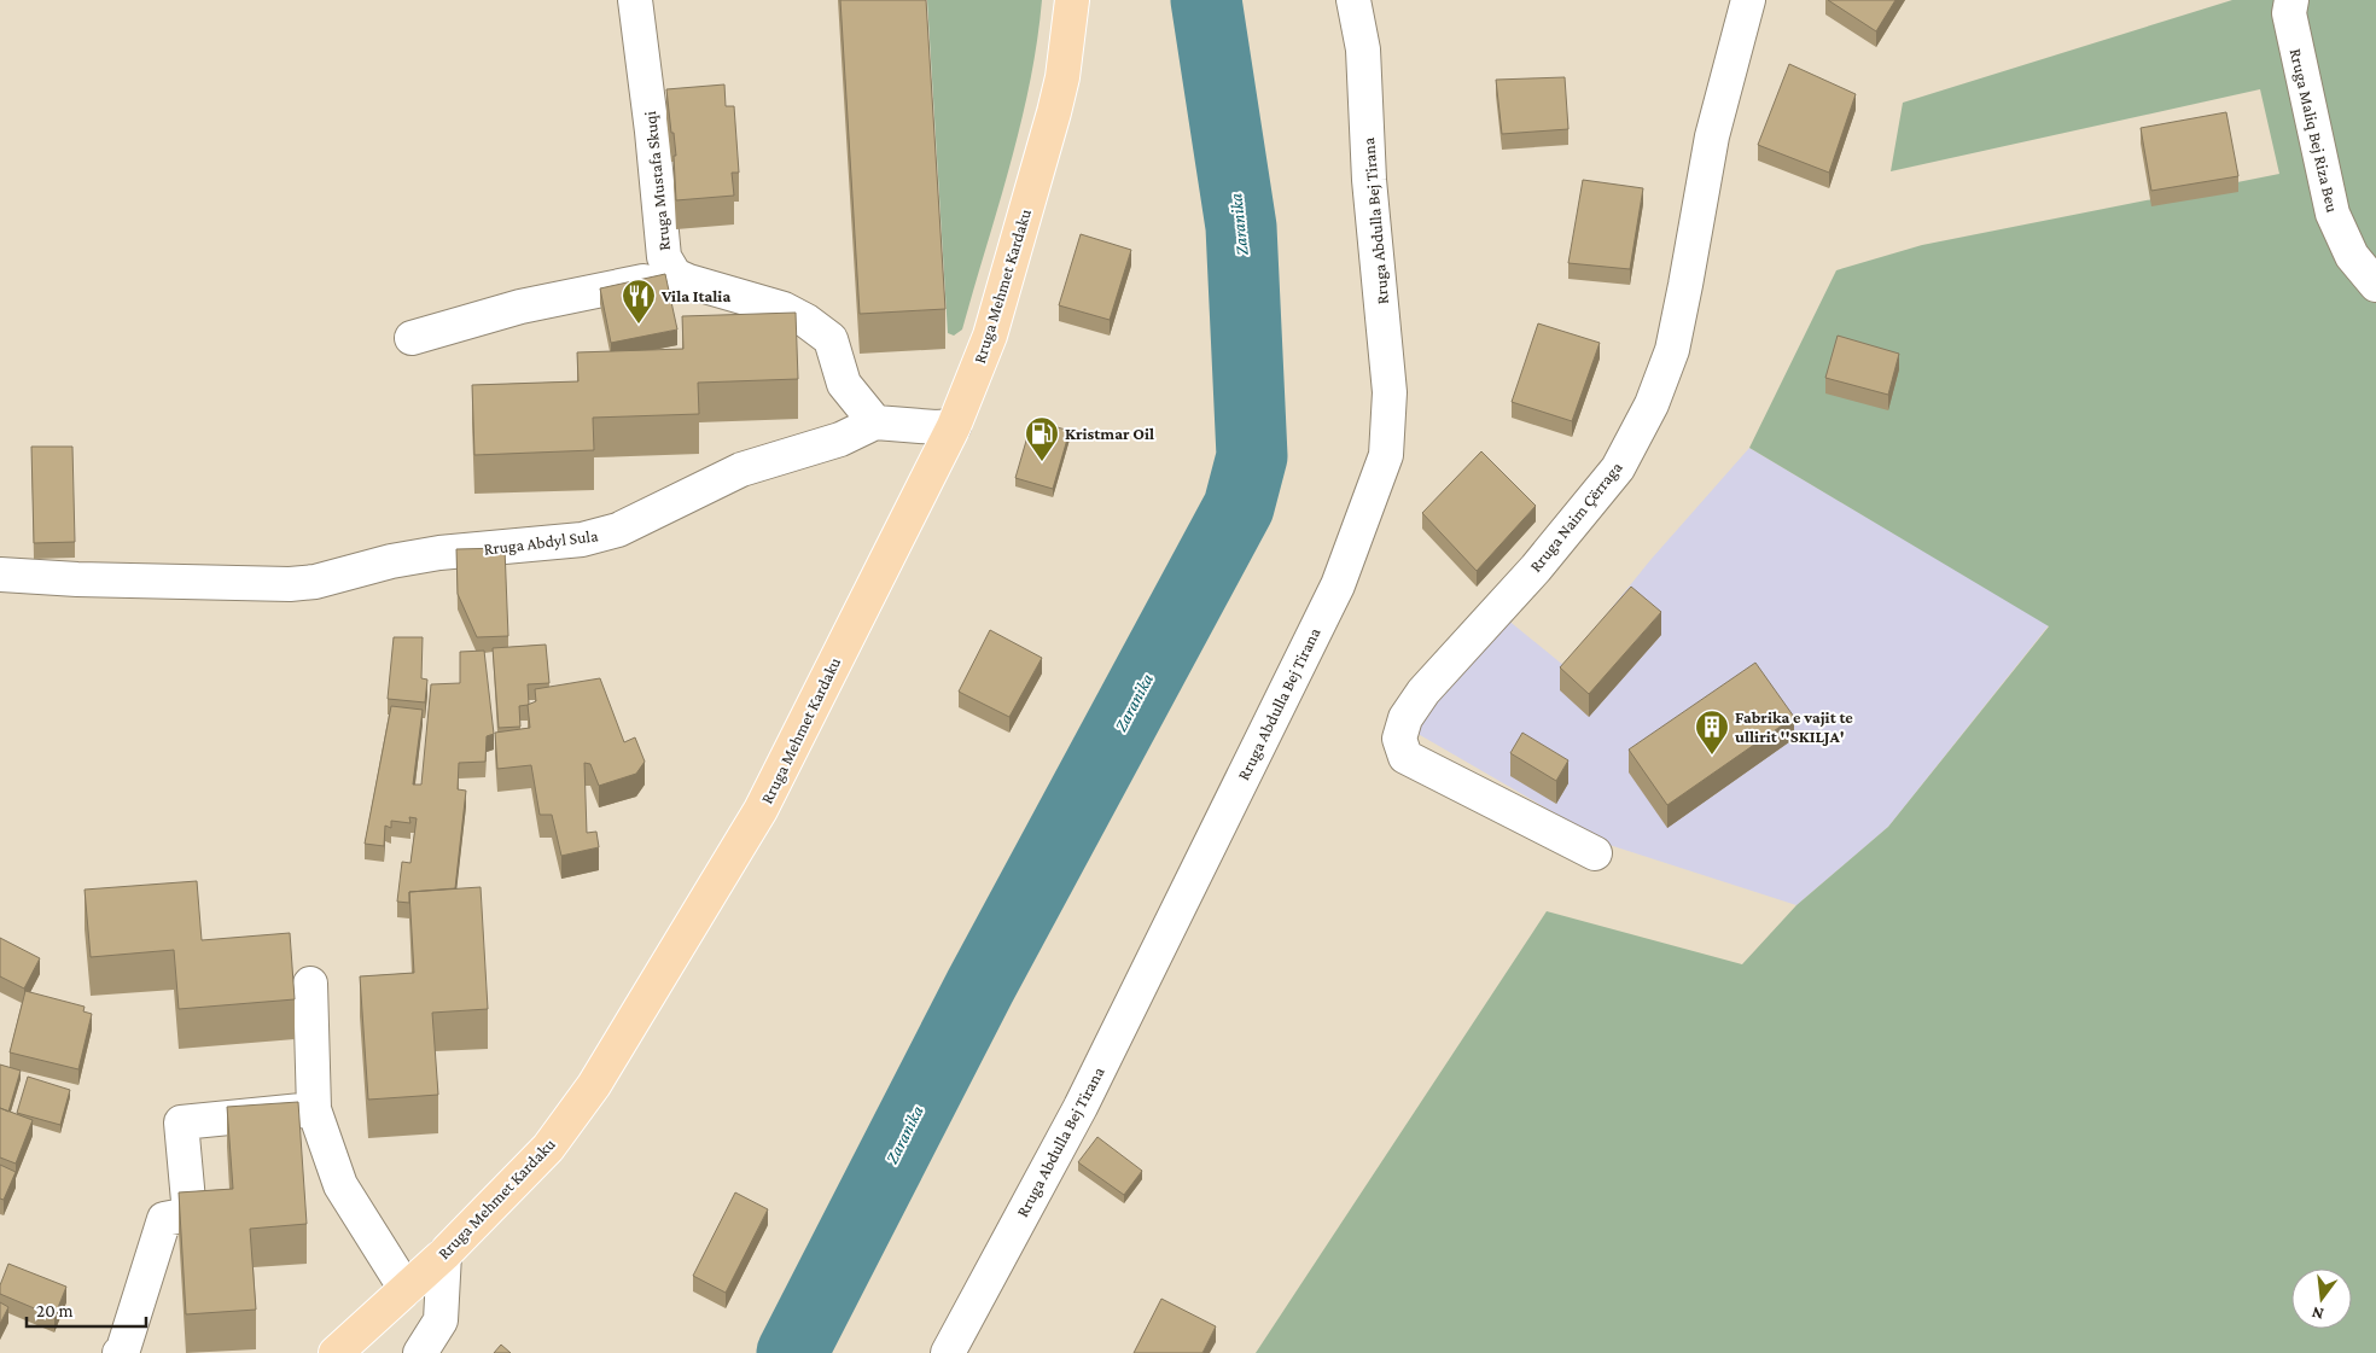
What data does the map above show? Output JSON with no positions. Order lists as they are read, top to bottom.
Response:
{
  "streets": {
    "main road": ["Rruga Mehmet Kardaku"],
    "street": [
      "Rruga Maliq Bej Riza Beu",
      "Rruga Mustafa Skuqi",
      "Rruga Abdulla Bej Tirana",
      "Rruga Naim Çërraga",
      "Rruga Abdyl Sula"
    ]
  },
  "water": ["Zaranika"],
  "places": {
    "restaurant": ["Vila Italia"],
    "fuel station": ["Kristmar Oil"],
    "building": ["Fabrika e vajit te ullirit ''SKILJA'"]
  },
  "scale_bar": "20 m",
  "north": "bottom"
}
